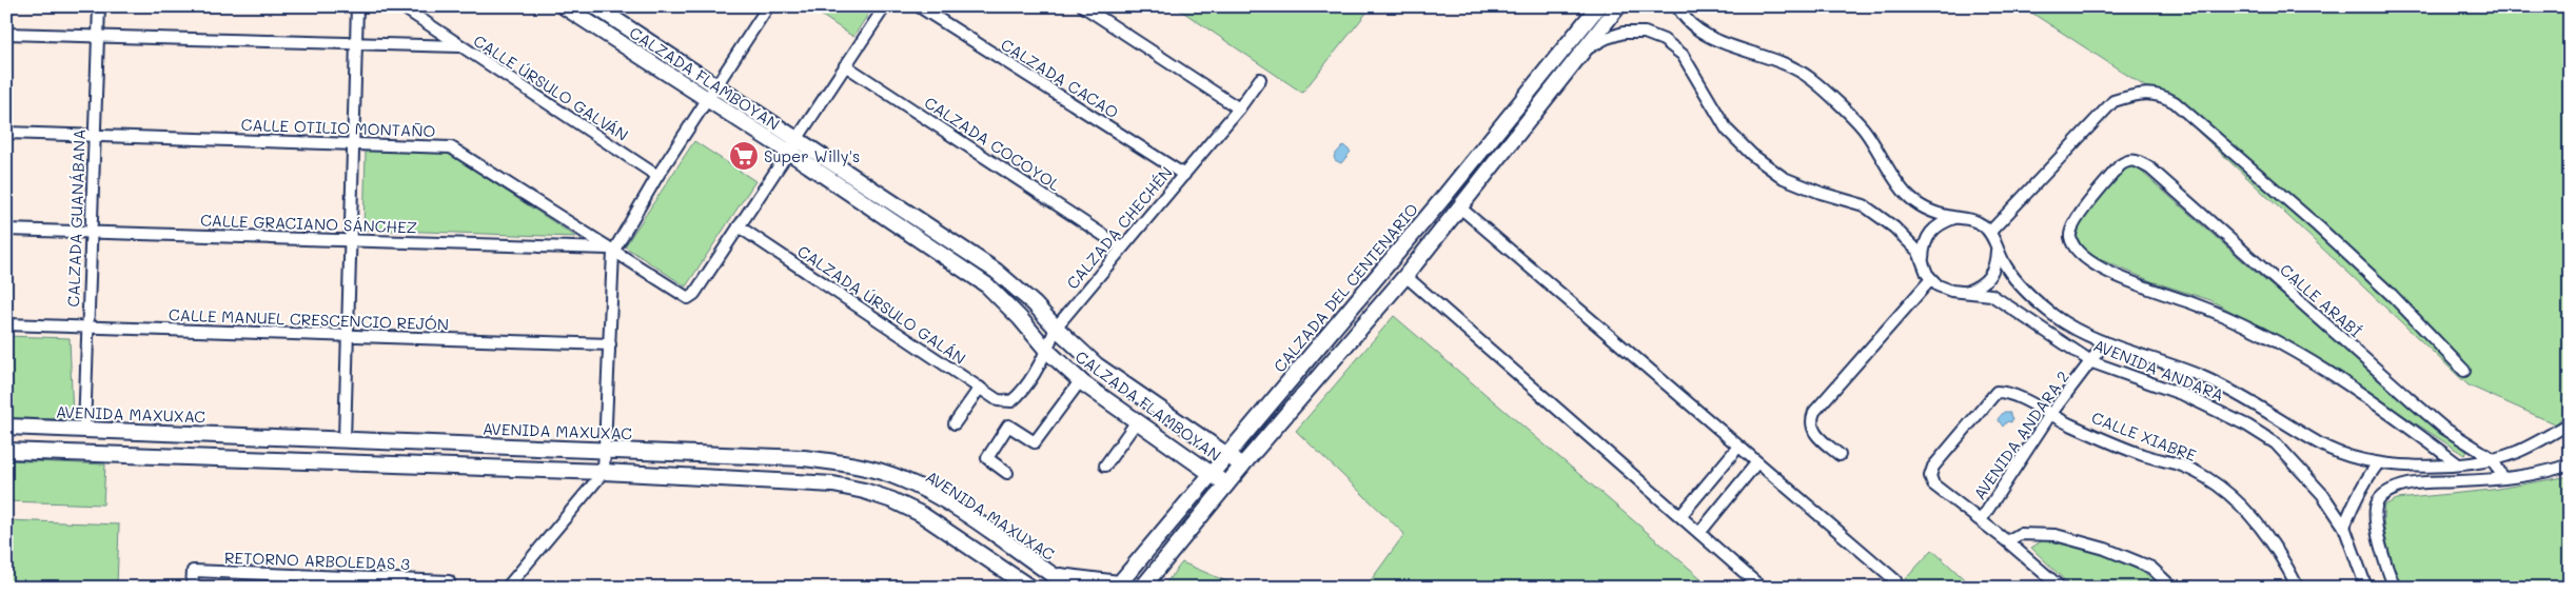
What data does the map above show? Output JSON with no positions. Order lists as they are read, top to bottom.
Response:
{
  "streets": {
    "main road": ["CALZADA FLAMBOYAN", "CALZADA DEL CENTENARIO", "AVENIDA MAXUXAC"],
    "street": [
      "CALZADA CACAO",
      "CALLE ÚRSULO GALVÁN",
      "CALLE OTILIO MONTAÑO",
      "CALZADA COCOYOL",
      "CALZADA GUANÁBANA",
      "CALLE GRACIANO SÁNCHEZ",
      "CALZADA CHECHÉN",
      "CALLE ARABÍ",
      "CALZADA ÚRSULO GALÁN",
      "CALLE MANUEL CRESCENCIO REJÓN",
      "AVENIDA ANDARA",
      "AVENIDA ANDARA 2",
      "CALLE XIABRE",
      "RETORNO ARBOLEDAS 3"
    ]
  },
  "crossings": [
    ["CALZADA FLAMBOYAN", "CALZADA CHECHÉN"],
    ["CALZADA FLAMBOYAN", "CALZADA DEL CENTENARIO"],
    ["CALZADA CACAO", "CALZADA CHECHÉN"],
    ["CALLE OTILIO MONTAÑO", "CALZADA GUANÁBANA"],
    ["CALLE OTILIO MONTAÑO", "CALLE GRACIANO SÁNCHEZ"],
    ["CALLE OTILIO MONTAÑO", "CALZADA ÚRSULO GALÁN"],
    ["CALZADA COCOYOL", "CALZADA CHECHÉN"],
    ["CALZADA GUANÁBANA", "CALLE GRACIANO SÁNCHEZ"],
    ["CALZADA GUANÁBANA", "CALLE MANUEL CRESCENCIO REJÓN"],
    ["CALZADA GUANÁBANA", "AVENIDA MAXUXAC"],
    ["CALZADA CHECHÉN", "CALZADA ÚRSULO GALÁN"],
    ["CALLE ARABÍ", "AVENIDA ANDARA"],
    ["AVENIDA ANDARA", "AVENIDA ANDARA 2"],
    ["AVENIDA ANDARA 2", "CALLE XIABRE"]
  ],
  "places": {
    "supermarket": ["Super Willy's"]
  }
}
